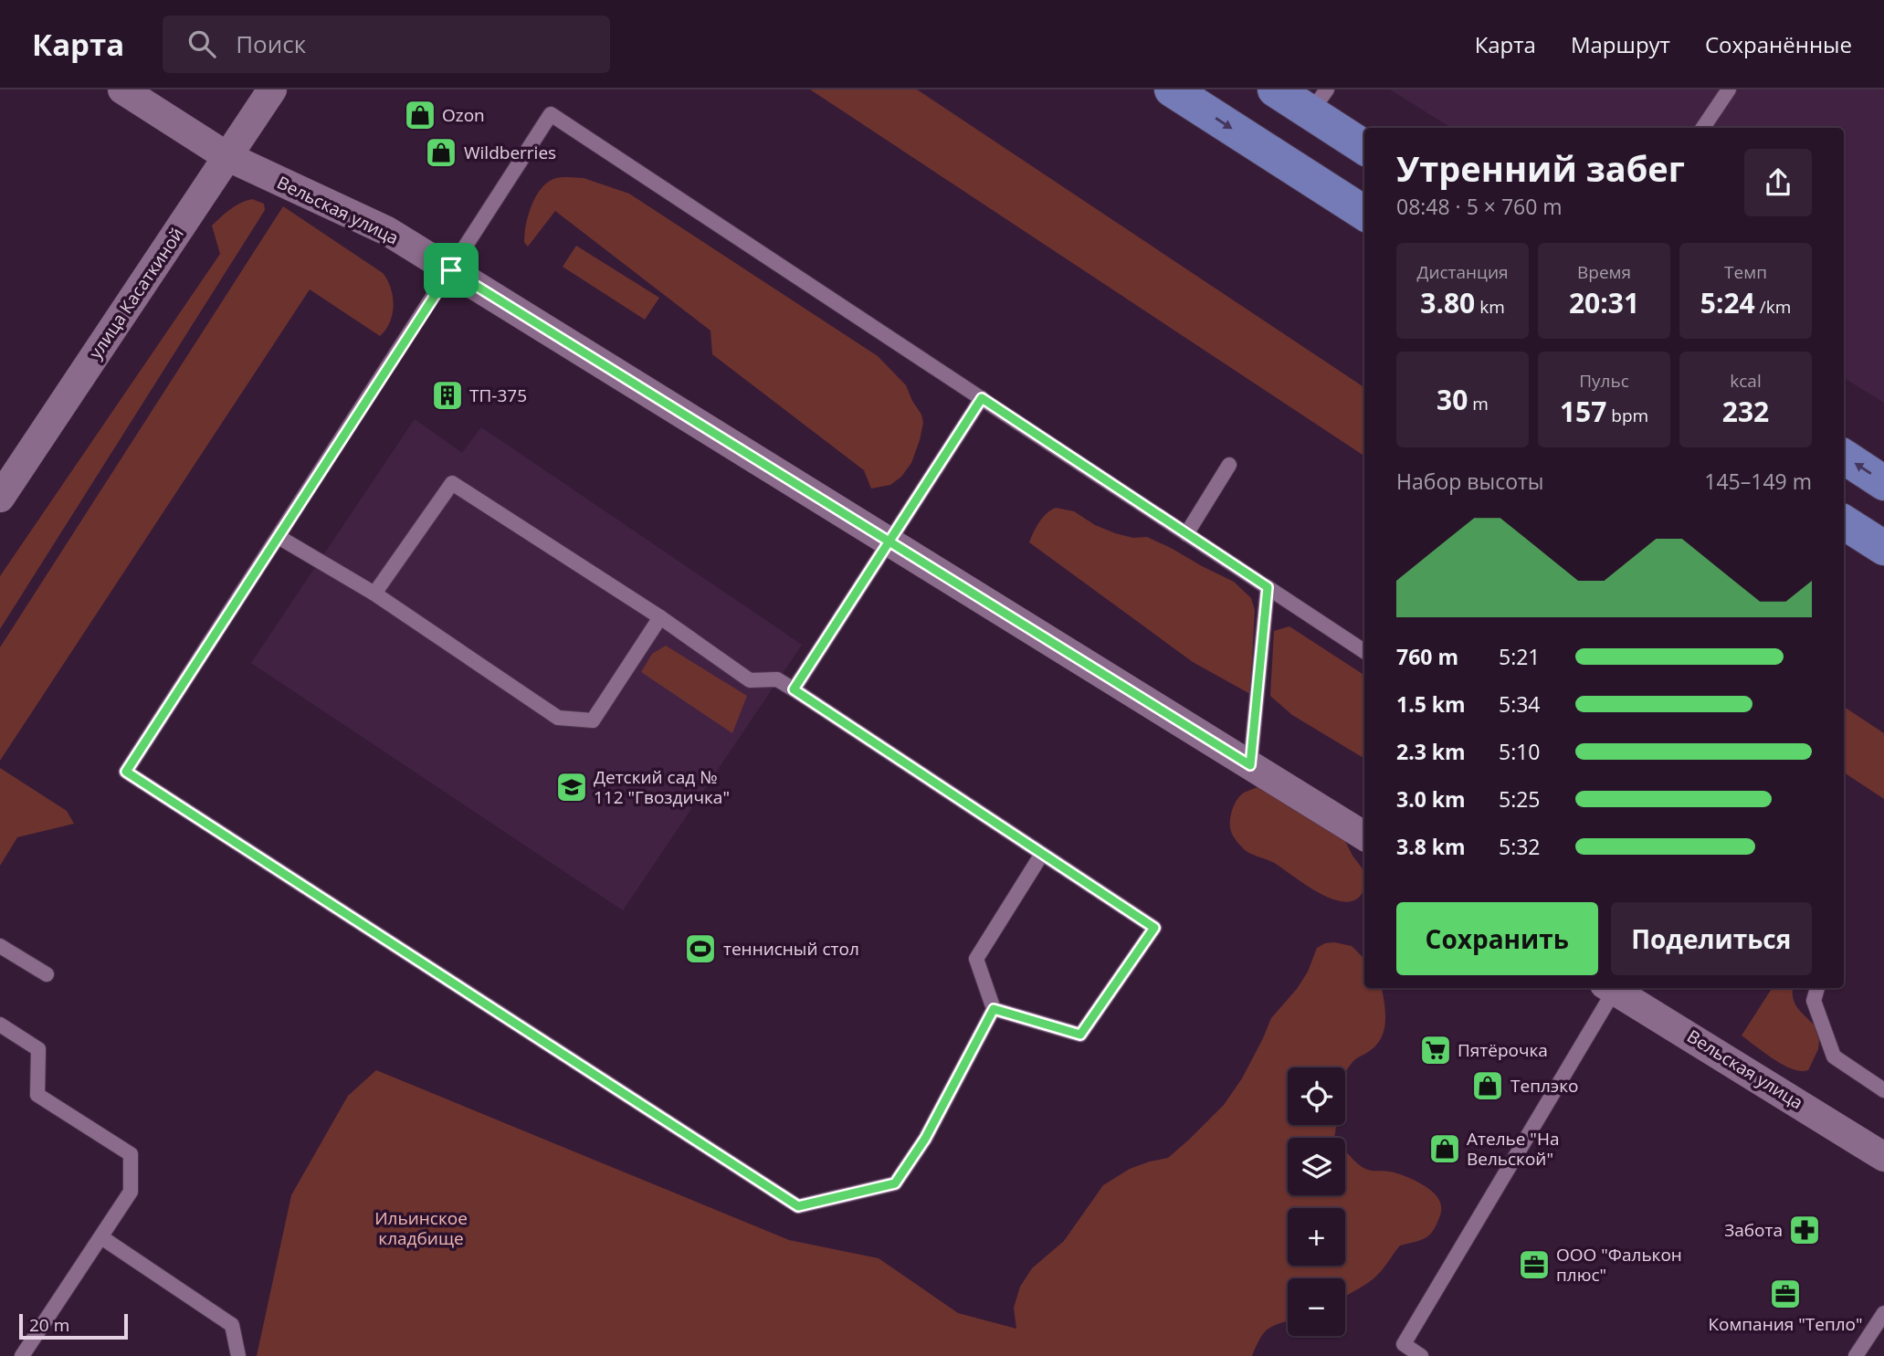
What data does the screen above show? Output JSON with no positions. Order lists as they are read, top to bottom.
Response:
{
  "streets": {
    "street": ["Вельская улица", "улица Касаткиной"]
  },
  "crossings": [
    ["Вельская улица", "улица Касаткиной"]
  ],
  "parks": ["Ильинское кладбище"],
  "places": {
    "shop": [
      "Ozon",
      "Wildberries",
      "Теплэко",
      "Ателье \"На Вельской\""
    ],
    "building": ["ТП-375"],
    "school or university": ["Детский сад № 112 \"Гвоздичка\""],
    "sports": ["теннисный стол"],
    "supermarket": ["Пятёрочка"],
    "pharmacy": ["Забота"],
    "office": ["ООО \"Фалькон плюс\"", "Компания \"Тепло\""]
  },
  "scale_bar": "20 m",
  "page": {
    "header": "Карта",
    "search": "Поиск",
    "nav": ["Карта", "Маршрут", "Сохранённые"],
    "heading": ["Утренний забег", "08:48 · 5 × 760 m"],
    "stats": [
      ["Дистанция", "3.80 km"],
      ["Время", "20:31"],
      ["Темп", "5:24 /km"],
      ["30 m"],
      ["Пульс", "157 bpm"],
      ["kcal", "232"]
    ],
    "chart": ["Набор высоты", "145–149 m"],
    "list": [
      {
        "name": "760 m",
        "note": "5:21"
      },
      {
        "name": "1.5 km",
        "note": "5:34"
      },
      {
        "name": "2.3 km",
        "note": "5:10"
      },
      {
        "name": "3.0 km",
        "note": "5:25"
      },
      {
        "name": "3.8 km",
        "note": "5:32"
      }
    ],
    "buttons": ["Сохранить", "Поделиться"],
    "map_buttons": ["+", "−"],
    "scale": "20 m"
  }
}
